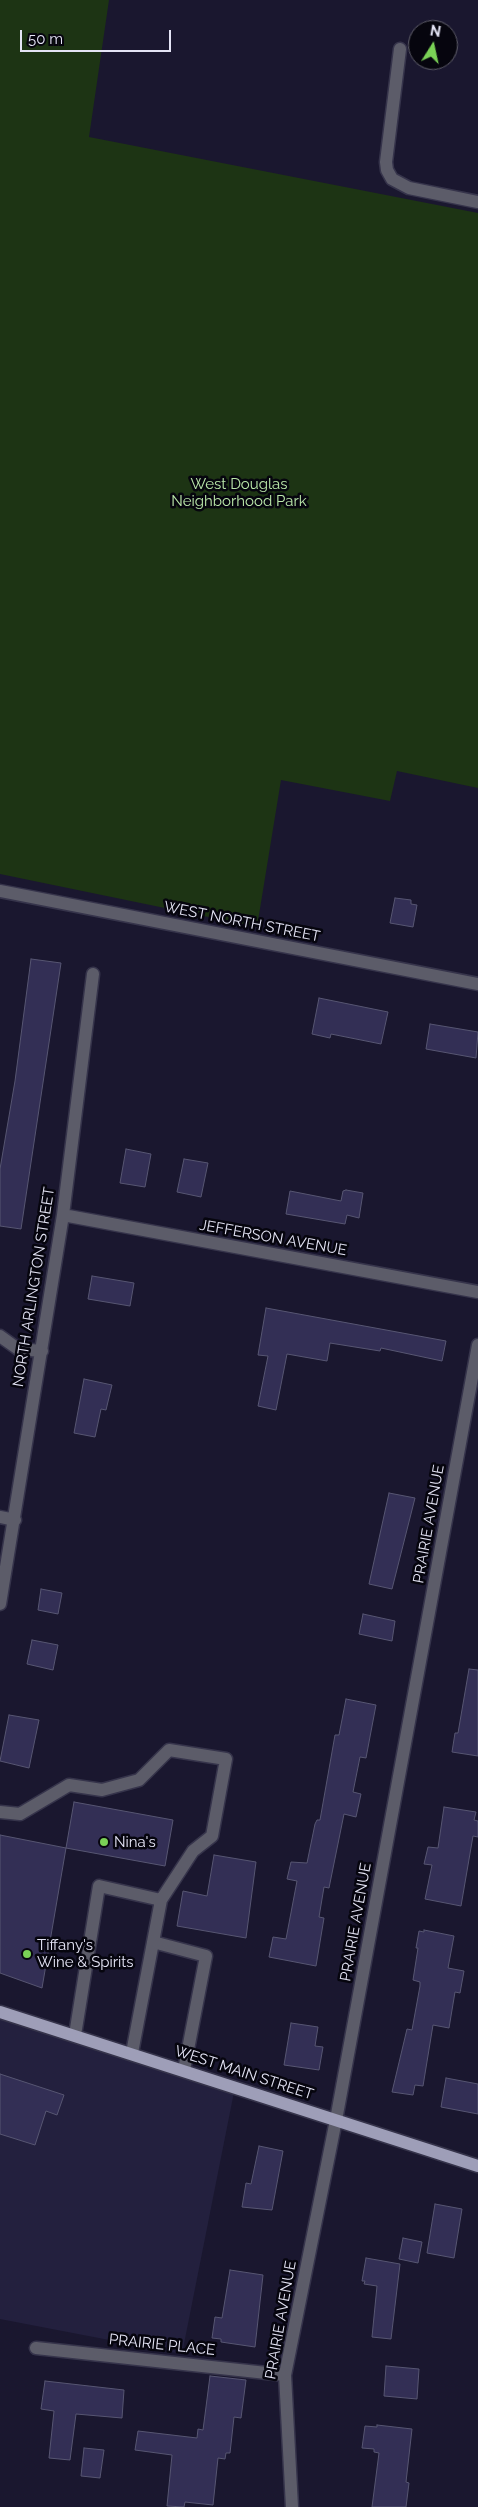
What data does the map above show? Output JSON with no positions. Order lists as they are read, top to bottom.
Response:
{
  "streets": {
    "main road": ["WEST MAIN STREET"],
    "street": [
      "WEST NORTH STREET",
      "JEFFERSON AVENUE",
      "NORTH ARLINGTON STREET",
      "PRAIRIE AVENUE",
      "PRAIRIE PLACE"
    ]
  },
  "crossings": [
    ["JEFFERSON AVENUE", "NORTH ARLINGTON STREET"],
    ["PRAIRIE AVENUE", "WEST MAIN STREET"],
    ["PRAIRIE AVENUE", "PRAIRIE PLACE"]
  ],
  "parks": ["West Douglas Neighborhood Park"],
  "places": ["Nina's", "Tiffany's Wine & Spirits"],
  "scale_bar": "50 m",
  "north": "top"
}
